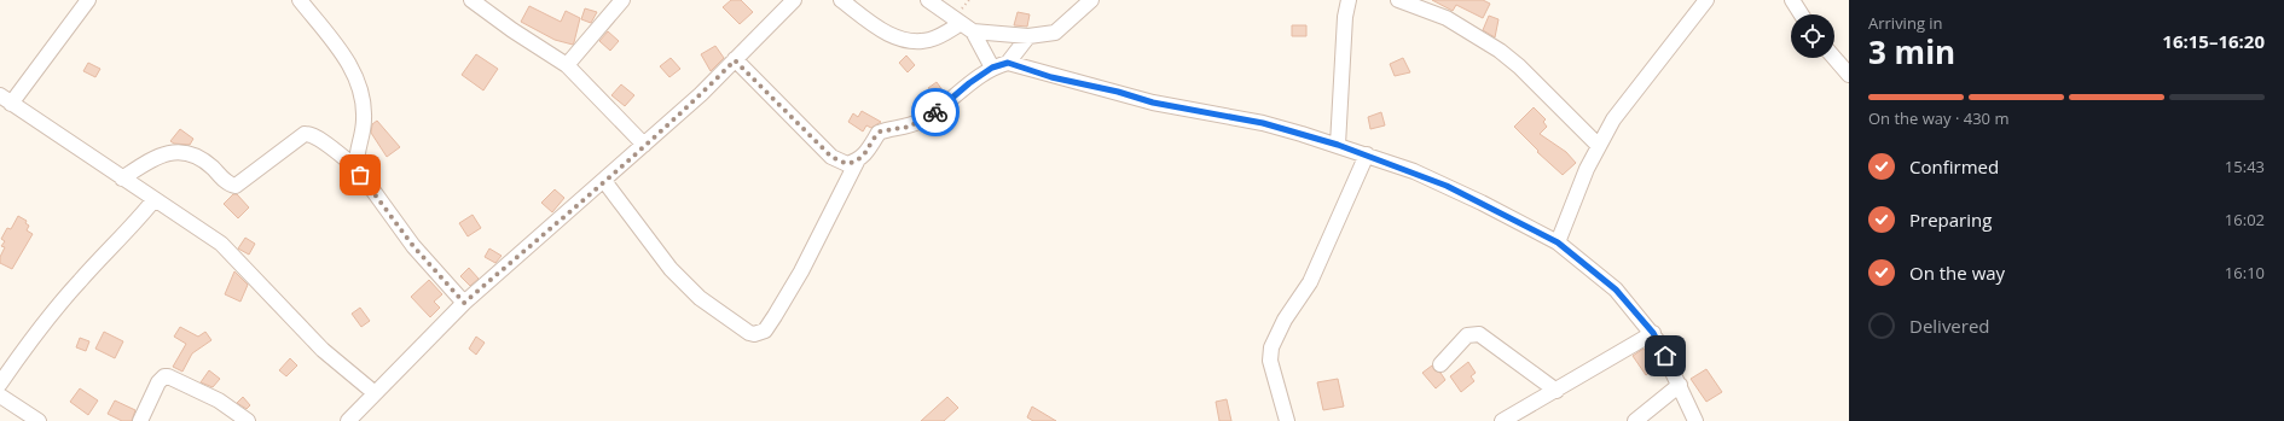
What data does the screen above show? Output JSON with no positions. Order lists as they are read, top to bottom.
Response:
{
  "page": {
    "heading": ["3 min", "Arriving in", "16:15–16:20"],
    "bar": "On the way · 430 m",
    "list": [
      ["Confirmed", "15:43"],
      ["Preparing", "16:02"],
      ["On the way", "16:10"],
      "Delivered"
    ]
  }
}
